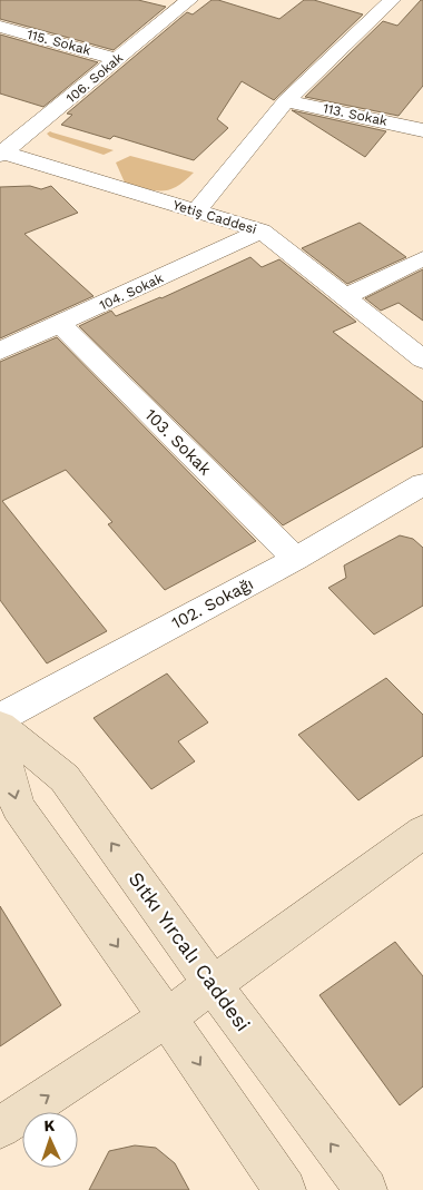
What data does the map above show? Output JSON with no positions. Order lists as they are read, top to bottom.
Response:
{
  "streets": {
    "main road": ["Sıtkı Yırcalı Caddesi"],
    "street": [
      "115. Sokak",
      "106. Sokak",
      "113. Sokak",
      "Yetiş Caddesi",
      "104. Sokak",
      "103. Sokak",
      "102. Sokağı"
    ]
  },
  "crossings": [
    ["115. Sokak", "106. Sokak"],
    ["106. Sokak", "Yetiş Caddesi"],
    ["Yetiş Caddesi", "104. Sokak"],
    ["104. Sokak", "103. Sokak"],
    ["103. Sokak", "102. Sokağı"]
  ],
  "north": "top"
}
